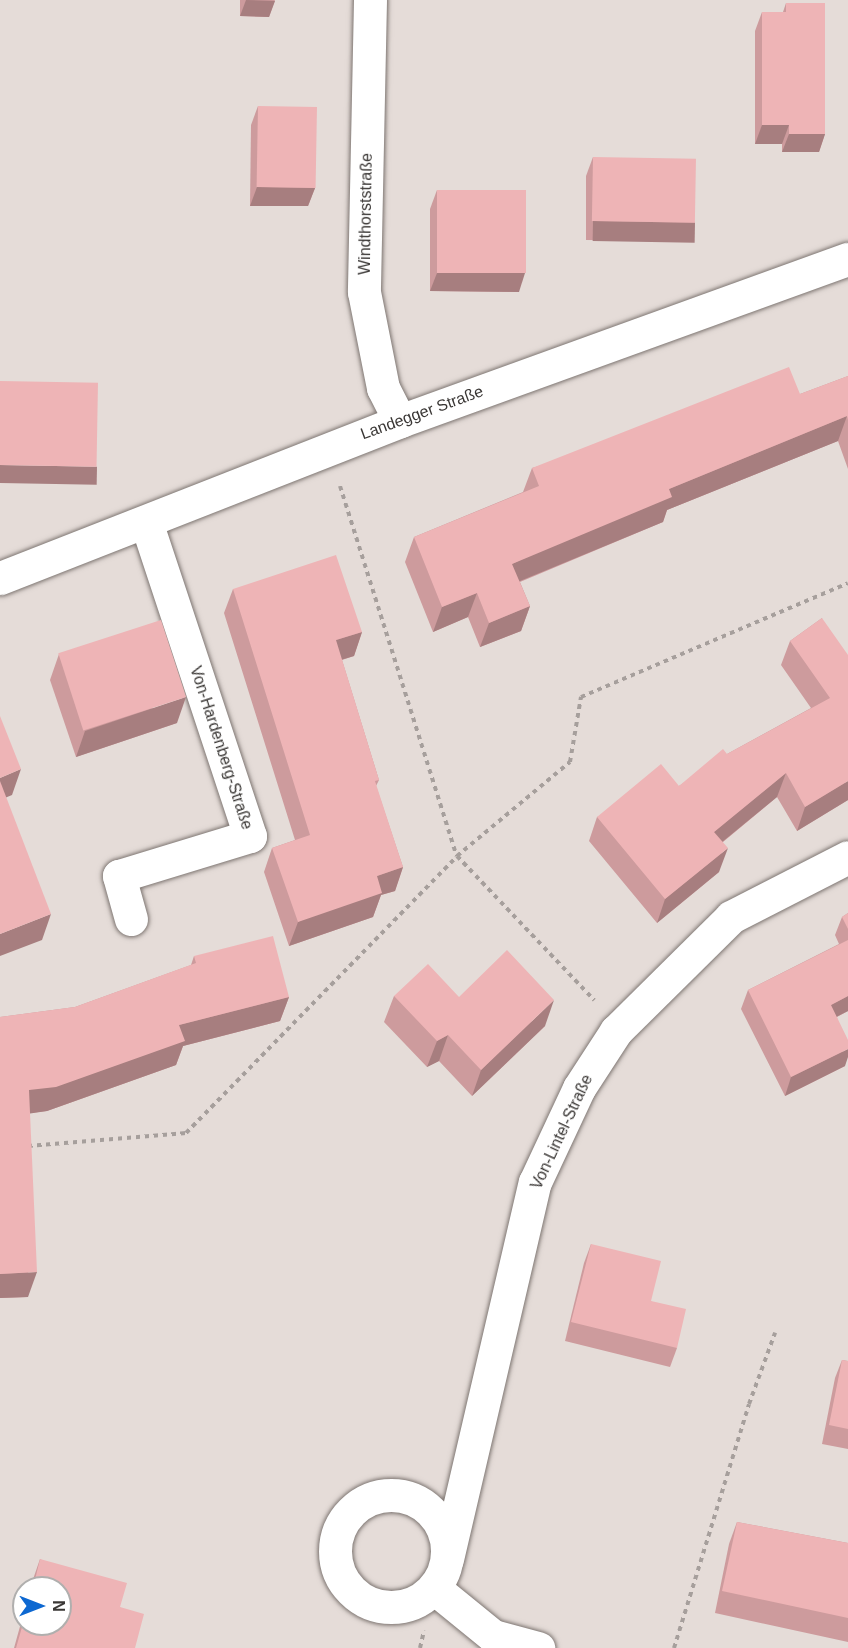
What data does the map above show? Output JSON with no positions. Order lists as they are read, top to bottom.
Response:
{
  "streets": {
    "street": [
      "Windthorststraße",
      "Landegger Straße",
      "Von-Hardenberg-Straße",
      "Von-Lintel-Straße"
    ]
  },
  "crossings": [
    ["Windthorststraße", "Landegger Straße"],
    ["Landegger Straße", "Von-Hardenberg-Straße"]
  ],
  "north": "right"
}
